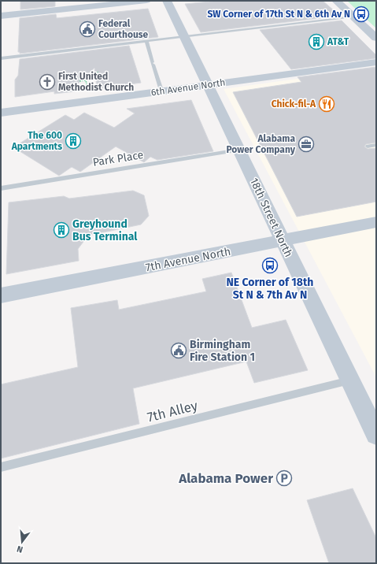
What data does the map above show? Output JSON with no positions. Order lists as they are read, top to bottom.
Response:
{
  "streets": {
    "street": ["6th Avenue North", "18th Street North", "7th Avenue North"],
    "lane": ["Park Place", "7th Alley"]
  },
  "crossings": [
    ["6th Avenue North", "18th Street North"],
    ["Park Place", "18th Street North"],
    ["18th Street North", "7th Avenue North"],
    ["18th Street North", "7th Alley"]
  ],
  "places": {
    "bus stop": ["SW Corner of 17th St N & 6th Av N", "NE Corner of 18th St N & 7th Av N"],
    "public building": ["Federal Courthouse", "Birmingham Fire Station 1"],
    "building": ["AT&T", "The 600 Apartments", "Greyhound Bus Terminal"],
    "church": ["First United Methodist Church"],
    "restaurant": ["Chick-fil-A"],
    "office": ["Alabama Power Company"],
    "parking": ["Alabama Power"]
  },
  "north": "bottom"
}
